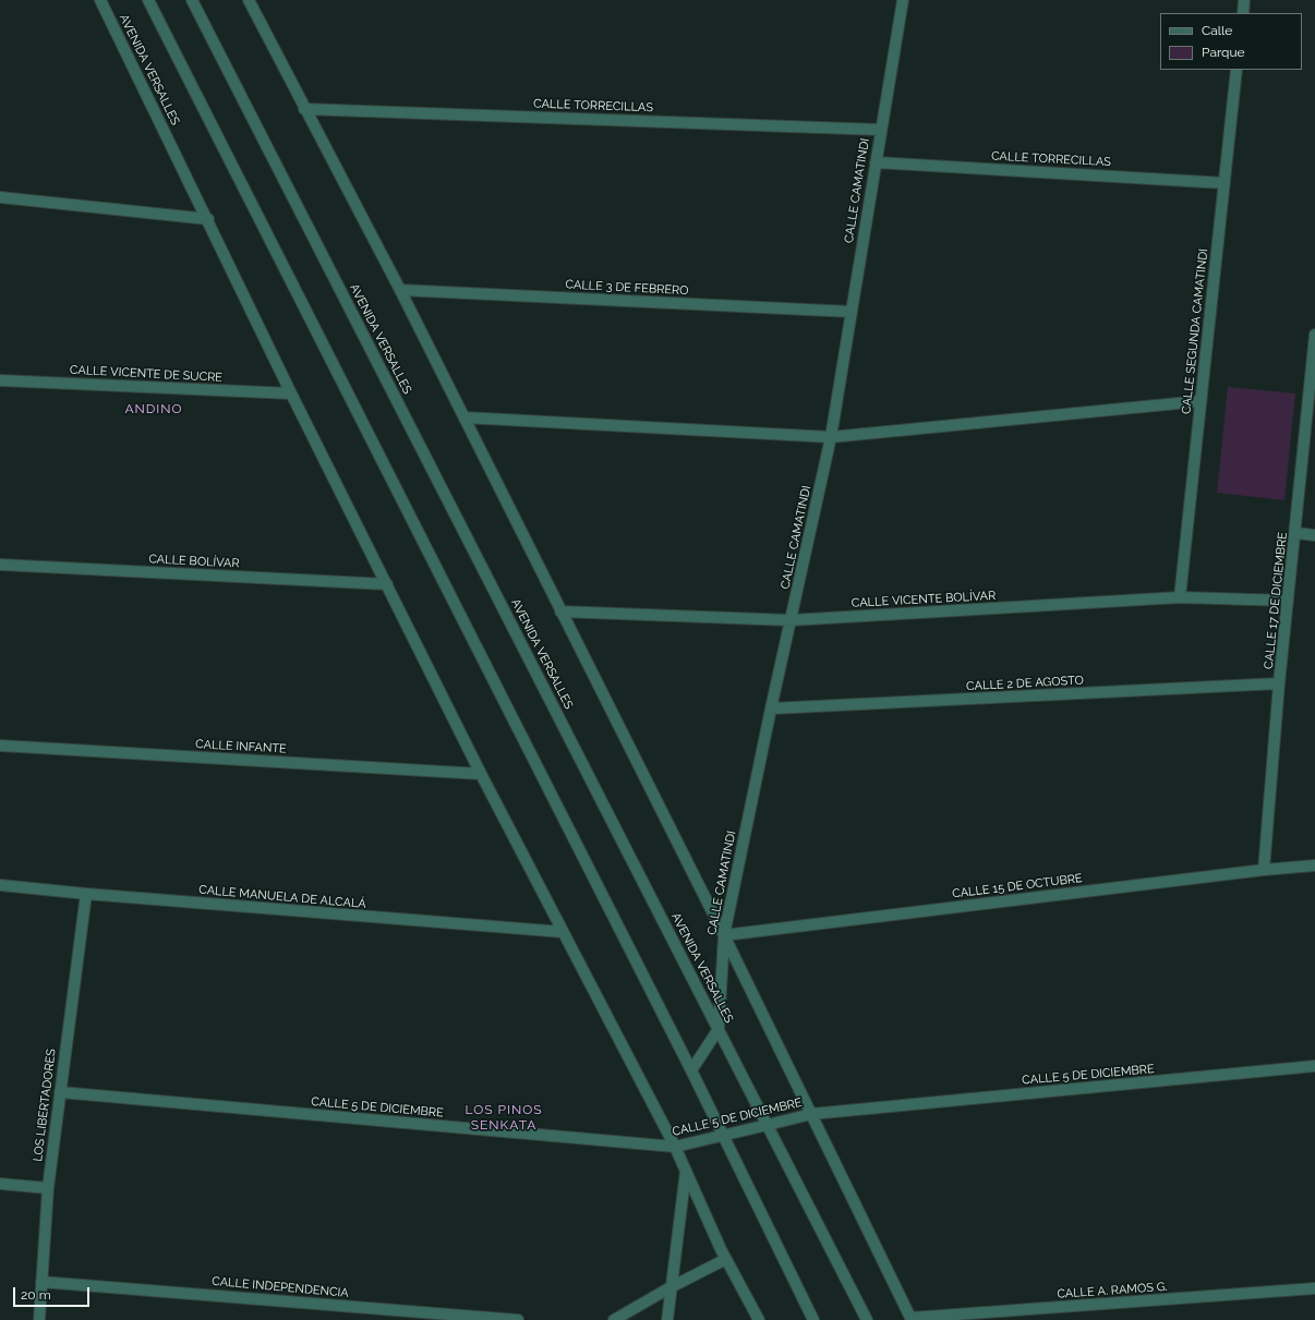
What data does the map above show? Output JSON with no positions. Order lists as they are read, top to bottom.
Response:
{
  "streets": {
    "street": [
      "AVENIDA VERSALLES",
      "CALLE TORRECILLAS",
      "CALLE CAMATINDI",
      "CALLE 3 DE FEBRERO",
      "CALLE SEGUNDA CAMATINDI",
      "CALLE VICENTE DE SUCRE",
      "CALLE BOLÍVAR",
      "CALLE VICENTE BOLÍVAR",
      "CALLE 17 DE DICIEMBRE",
      "CALLE 2 DE AGOSTO",
      "CALLE INFANTE",
      "CALLE 15 DE OCTUBRE",
      "CALLE MANUELA DE ALCALÁ",
      "CALLE 5 DE DICIEMBRE",
      "LOS LIBERTADORES",
      "CALLE INDEPENDENCIA",
      "CALLE A. RAMOS G."
    ]
  },
  "crossings": [
    ["AVENIDA VERSALLES", "CALLE CAMATINDI"],
    ["AVENIDA VERSALLES", "CALLE VICENTE DE SUCRE"],
    ["AVENIDA VERSALLES", "CALLE BOLÍVAR"],
    ["AVENIDA VERSALLES", "CALLE INFANTE"],
    ["AVENIDA VERSALLES", "CALLE MANUELA DE ALCALÁ"],
    ["AVENIDA VERSALLES", "CALLE 5 DE DICIEMBRE"],
    ["CALLE TORRECILLAS", "CALLE CAMATINDI"],
    ["CALLE TORRECILLAS", "CALLE SEGUNDA CAMATINDI"],
    ["CALLE CAMATINDI", "CALLE 3 DE FEBRERO"],
    ["CALLE CAMATINDI", "CALLE VICENTE BOLÍVAR"],
    ["CALLE CAMATINDI", "CALLE 2 DE AGOSTO"],
    ["CALLE CAMATINDI", "CALLE 15 DE OCTUBRE"],
    ["CALLE SEGUNDA CAMATINDI", "CALLE VICENTE BOLÍVAR"],
    ["CALLE VICENTE BOLÍVAR", "CALLE 17 DE DICIEMBRE"],
    ["CALLE 17 DE DICIEMBRE", "CALLE 2 DE AGOSTO"],
    ["CALLE 17 DE DICIEMBRE", "CALLE 15 DE OCTUBRE"],
    ["CALLE MANUELA DE ALCALÁ", "LOS LIBERTADORES"],
    ["CALLE 5 DE DICIEMBRE", "LOS LIBERTADORES"],
    ["LOS LIBERTADORES", "CALLE INDEPENDENCIA"]
  ],
  "districts": ["ANDINO", "LOS PINOS SENKATA"],
  "legend": ["Calle", "Parque"],
  "scale_bar": "20 m"
}
